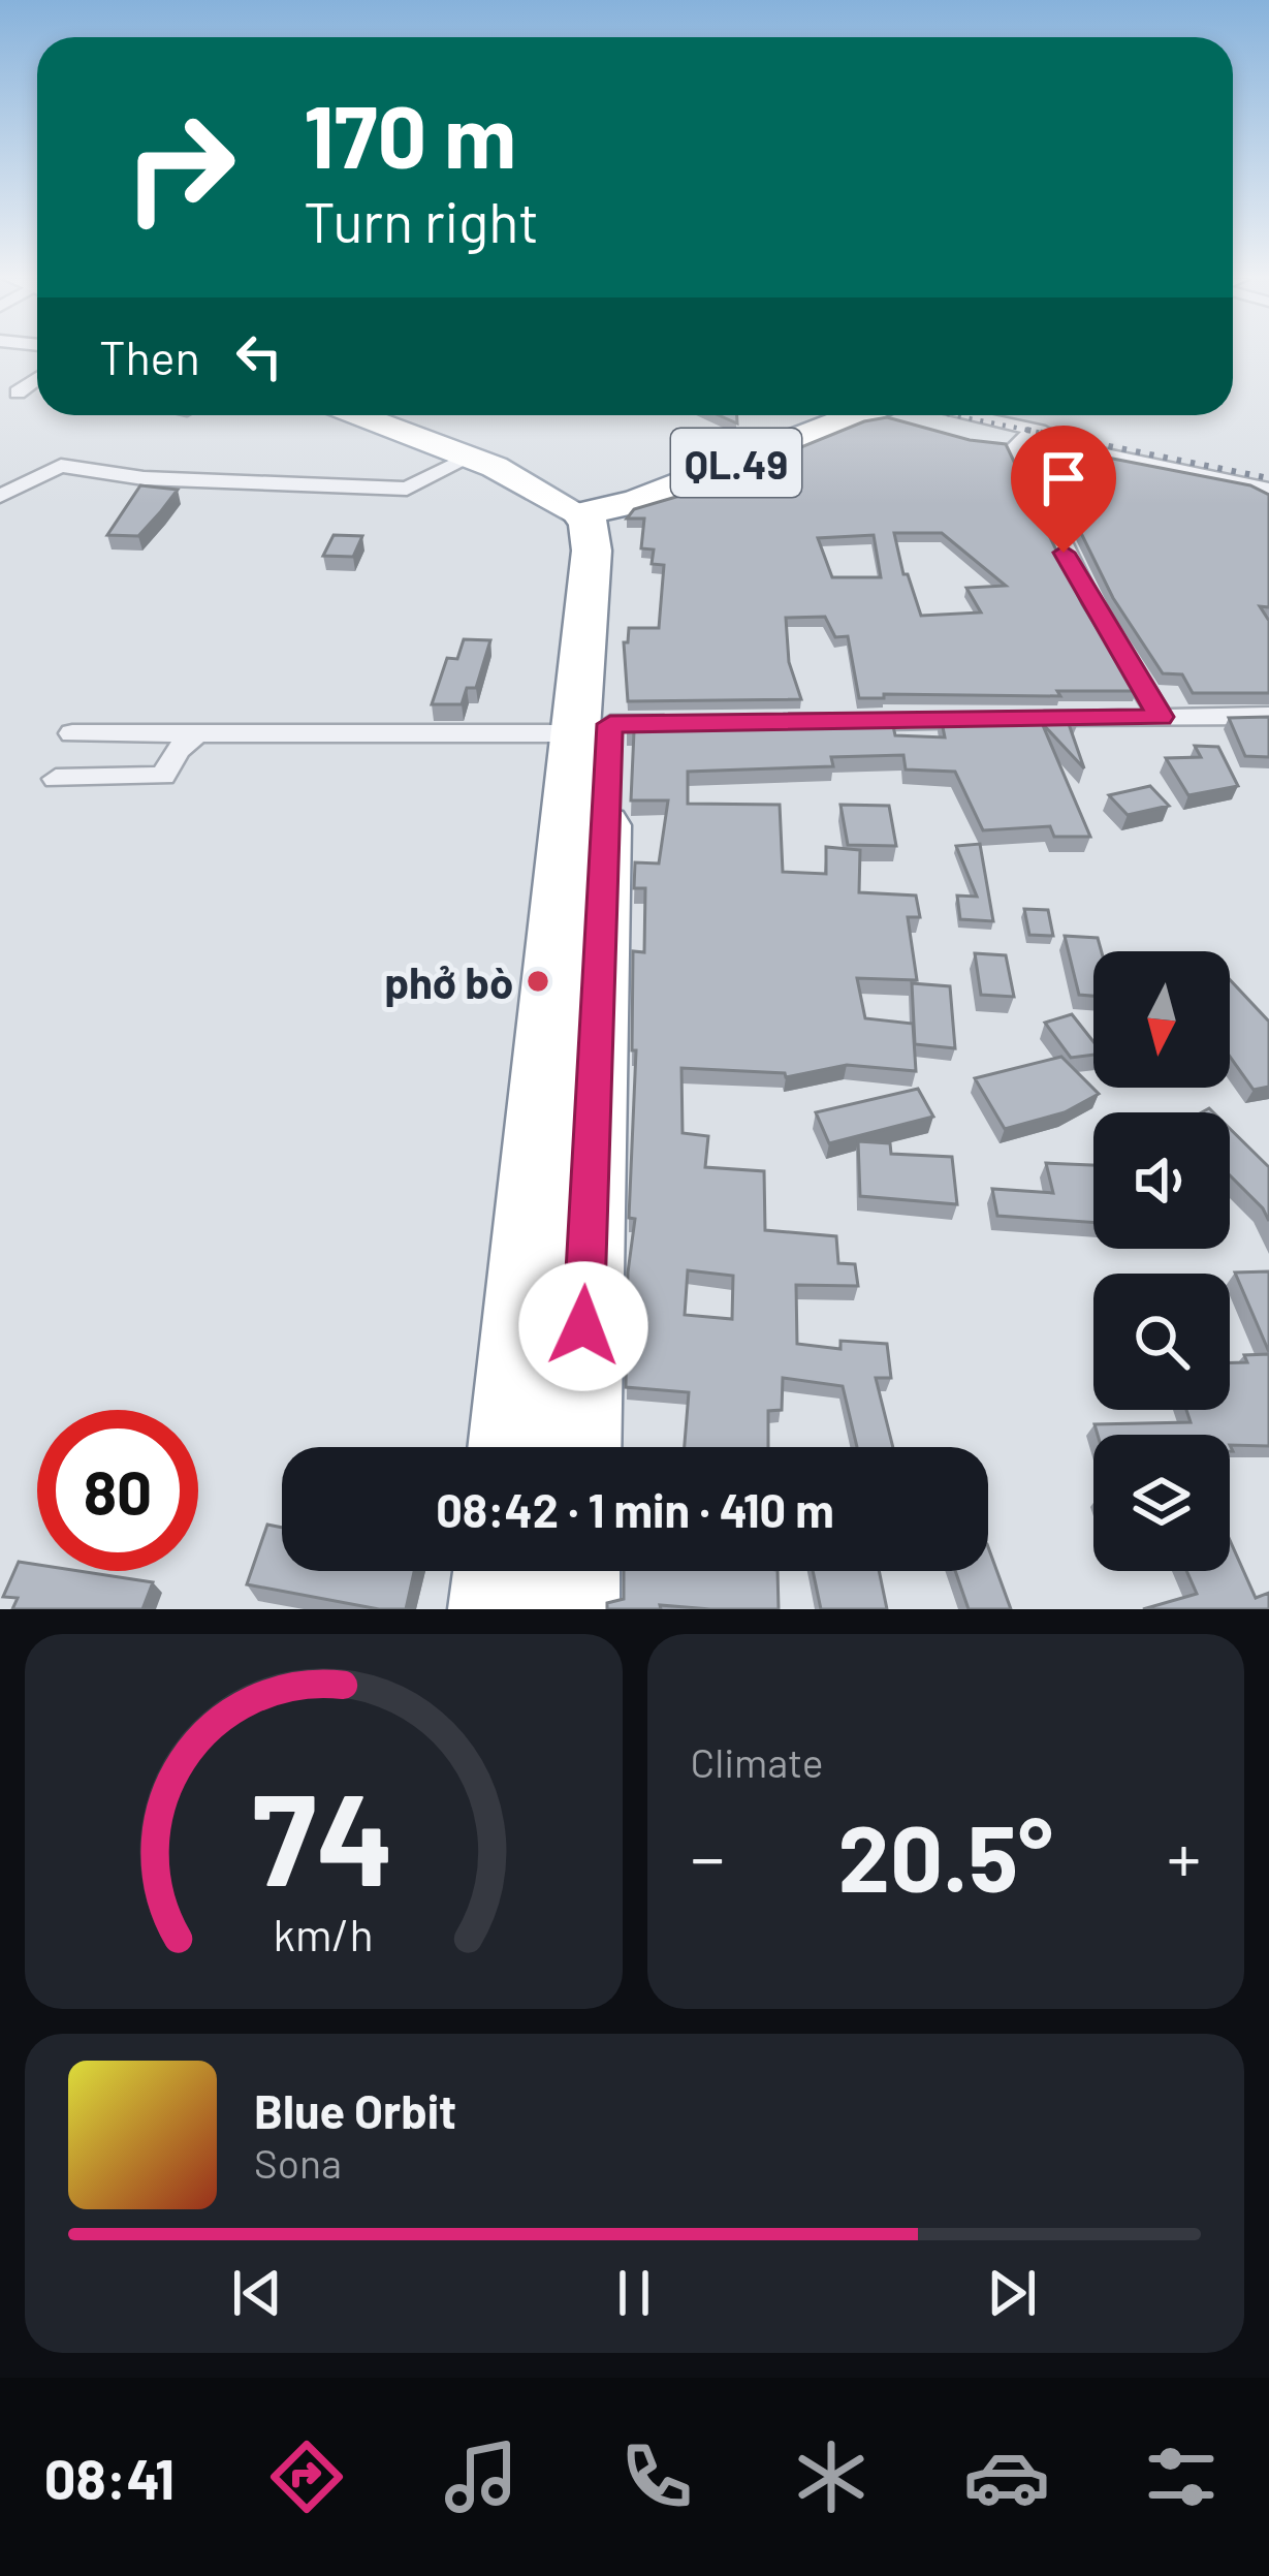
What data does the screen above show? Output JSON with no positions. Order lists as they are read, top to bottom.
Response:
{
  "streets": {
    "highway": ["QL.49"]
  },
  "places": ["phở bò"],
  "north": "bottom",
  "page": {
    "turn": ["170 m", "Turn right"],
    "then": "Then",
    "limit": "80",
    "trip": "08:42 · 1 min · 410 m",
    "tile": "Climate",
    "heat": ["−", "20.5°", "+"],
    "song": ["Blue Orbit", "Sona"],
    "tabs": "08:41",
    "gauge": ["74", "km/h"]
  }
}
